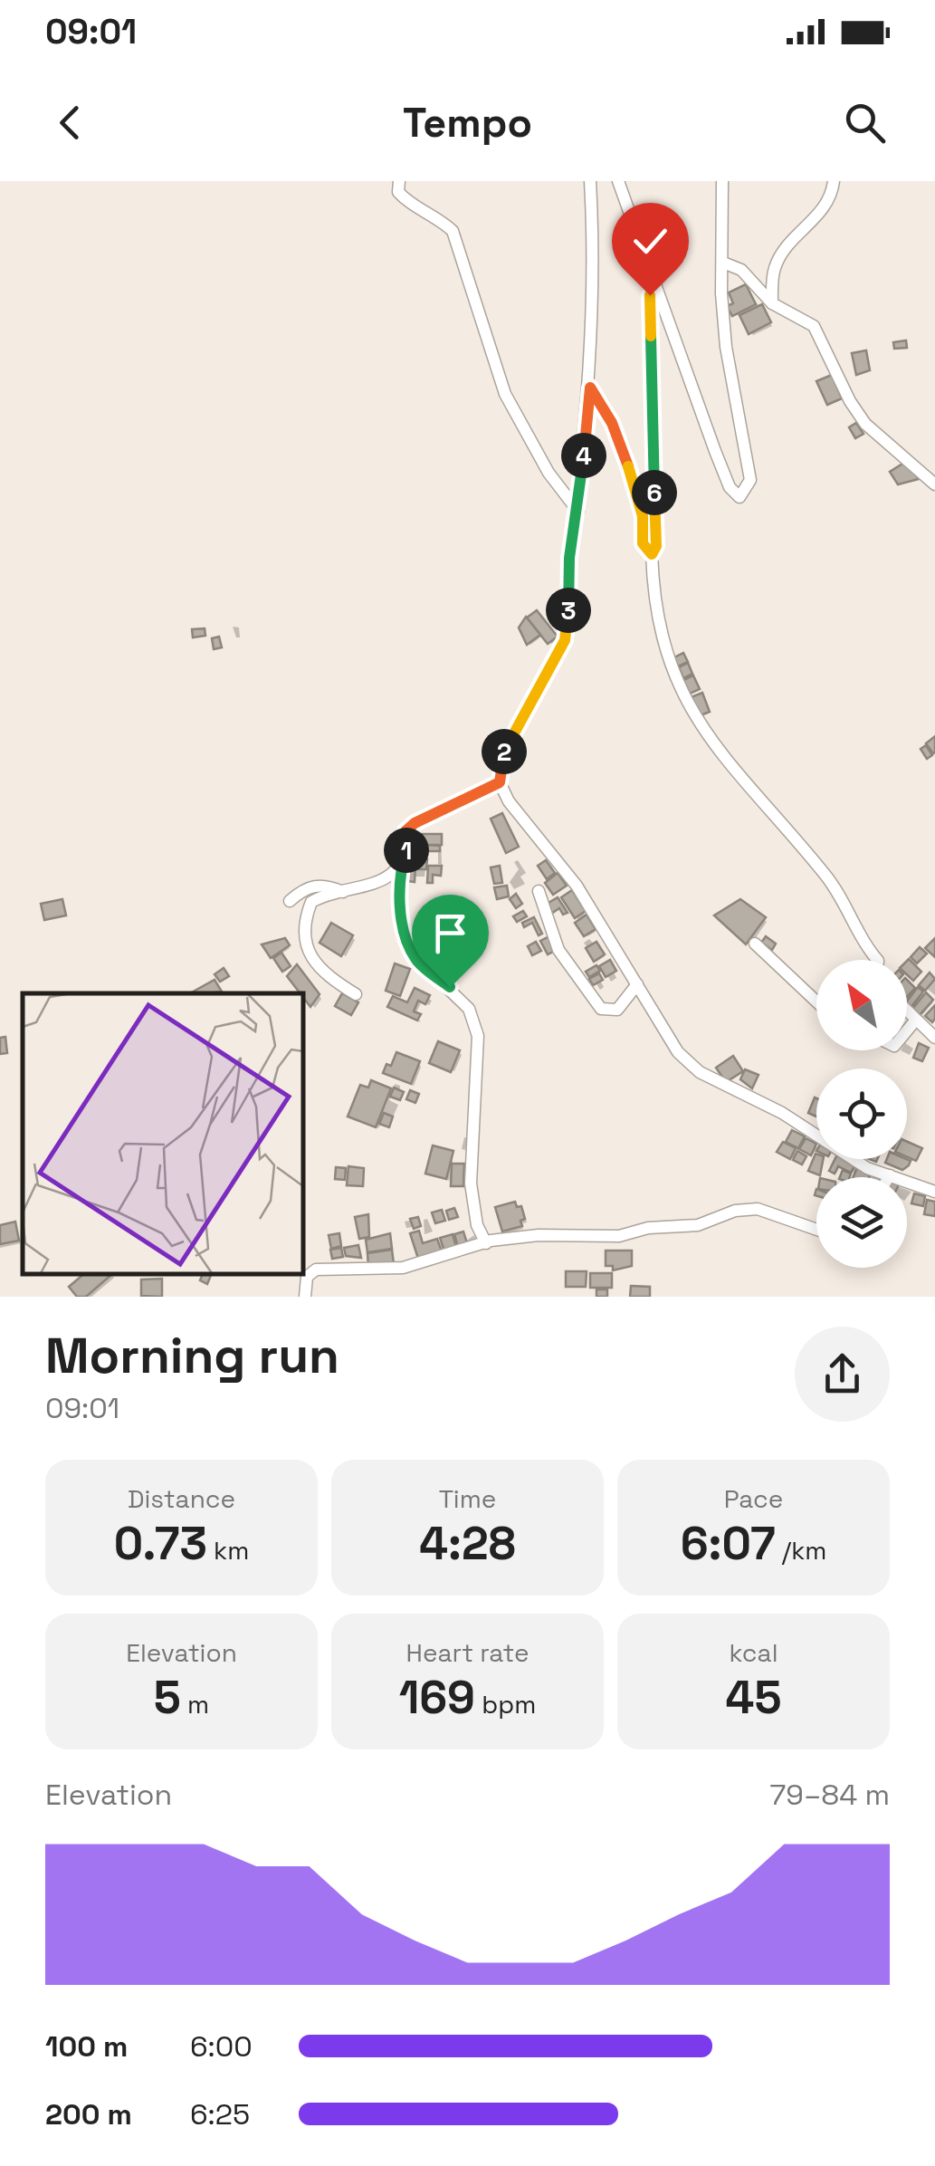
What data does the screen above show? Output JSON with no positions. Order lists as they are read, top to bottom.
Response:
{
  "north": "top left",
  "page": {
    "status": "09:01",
    "header": "Tempo",
    "pins": [
      "4",
      "6",
      "3",
      "2",
      "1"
    ],
    "heading": ["Morning run", "09:01"],
    "stats": [
      ["Distance", "0.73 km"],
      ["Time", "4:28"],
      ["Pace", "6:07 /km"],
      ["Elevation", "5 m"],
      ["Heart rate", "169 bpm"],
      ["kcal", "45"]
    ],
    "chart": ["Elevation", "79–84 m"],
    "list": [
      {
        "name": "100 m",
        "note": "6:00"
      },
      {
        "name": "200 m",
        "note": "6:25"
      }
    ]
  }
}
